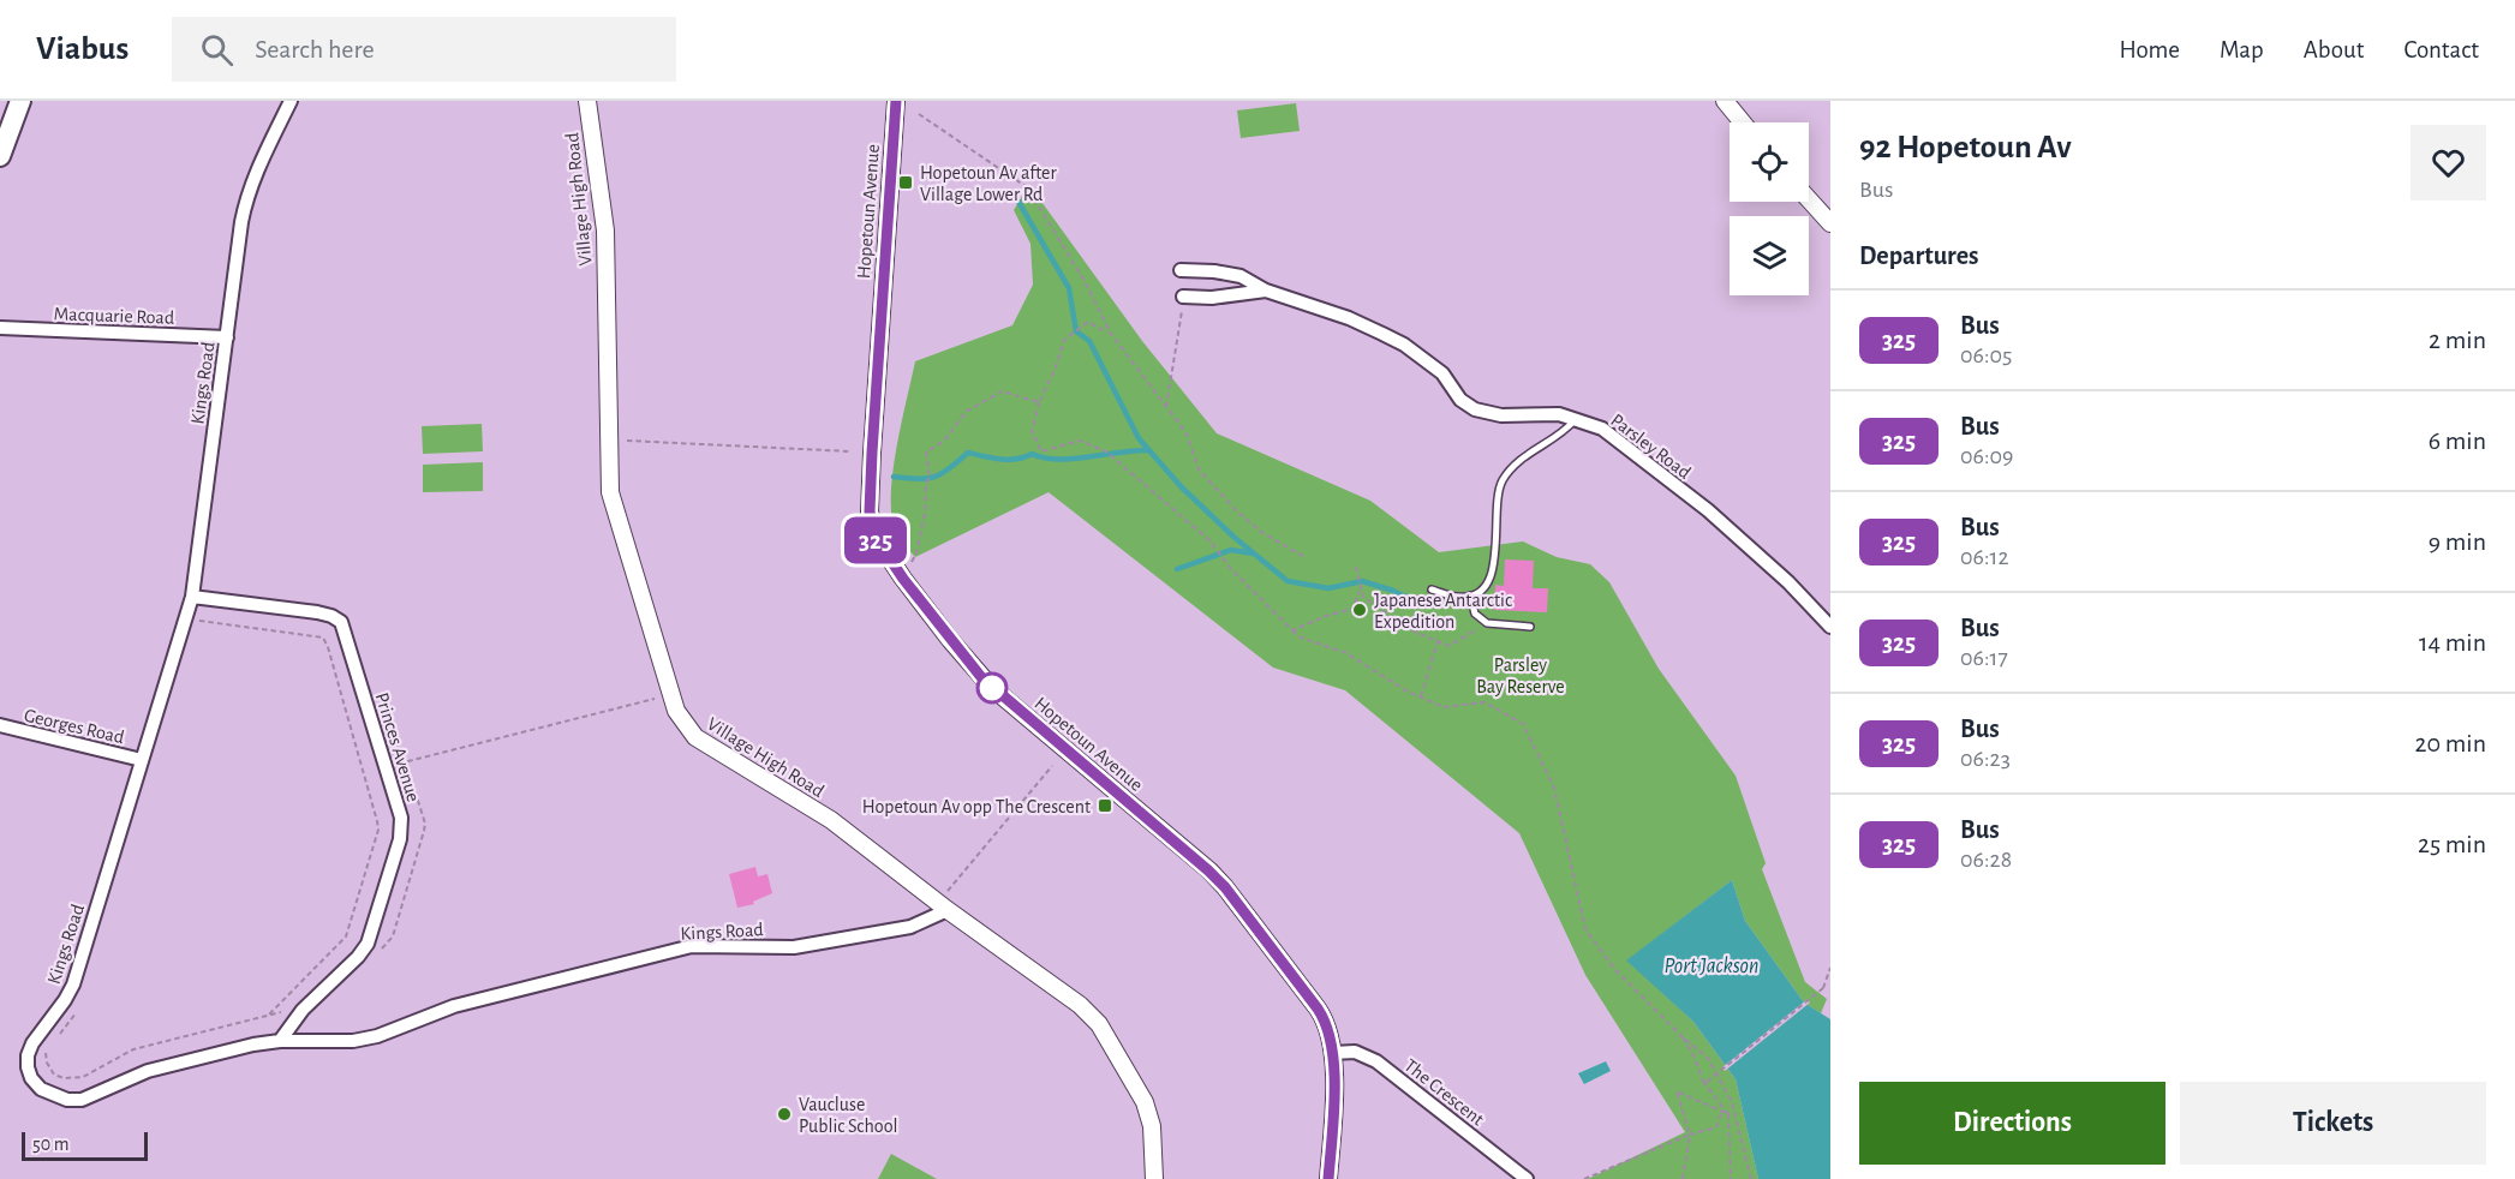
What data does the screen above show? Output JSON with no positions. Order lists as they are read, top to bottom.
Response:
{
  "streets": {
    "street": [
      "Village High Road",
      "Hopetoun Avenue",
      "Macquarie Road",
      "Kings Road",
      "Parsley Road",
      "Georges Road",
      "Princes Avenue",
      "The Crescent"
    ]
  },
  "crossings": [
    ["Village High Road", "Kings Road"],
    ["Hopetoun Avenue", "The Crescent"],
    ["Macquarie Road", "Kings Road"],
    ["Kings Road", "Georges Road"],
    ["Kings Road", "Princes Avenue"]
  ],
  "water": ["Port Jackson"],
  "parks": ["Parsley Bay Reserve"],
  "places": {
    "transit": ["Hopetoun Av after Village Lower Rd", "Hopetoun Av opp The Crescent"],
    "other": ["Japanese Antarctic Expedition", "Vaucluse Public School"]
  },
  "lines": ["bus line 325"],
  "scale_bar": "50 m",
  "page": {
    "header": "Viabus",
    "search": "Search here",
    "nav": [
      "Home",
      "Map",
      "About",
      "Contact"
    ],
    "on_map": "325",
    "heading": [
      ["92 Hopetoun Av", "Bus"],
      "Departures"
    ],
    "list": [
      {
        "mark": "325",
        "name": "Bus",
        "note": "06:05",
        "value": "2 min"
      },
      {
        "mark": "325",
        "name": "Bus",
        "note": "06:09",
        "value": "6 min"
      },
      {
        "mark": "325",
        "name": "Bus",
        "note": "06:12",
        "value": "9 min"
      },
      {
        "mark": "325",
        "name": "Bus",
        "note": "06:17",
        "value": "14 min"
      },
      {
        "mark": "325",
        "name": "Bus",
        "note": "06:23",
        "value": "20 min"
      },
      {
        "mark": "325",
        "name": "Bus",
        "note": "06:28",
        "value": "25 min"
      }
    ],
    "buttons": ["Directions", "Tickets"],
    "scale": "50 m"
  }
}
